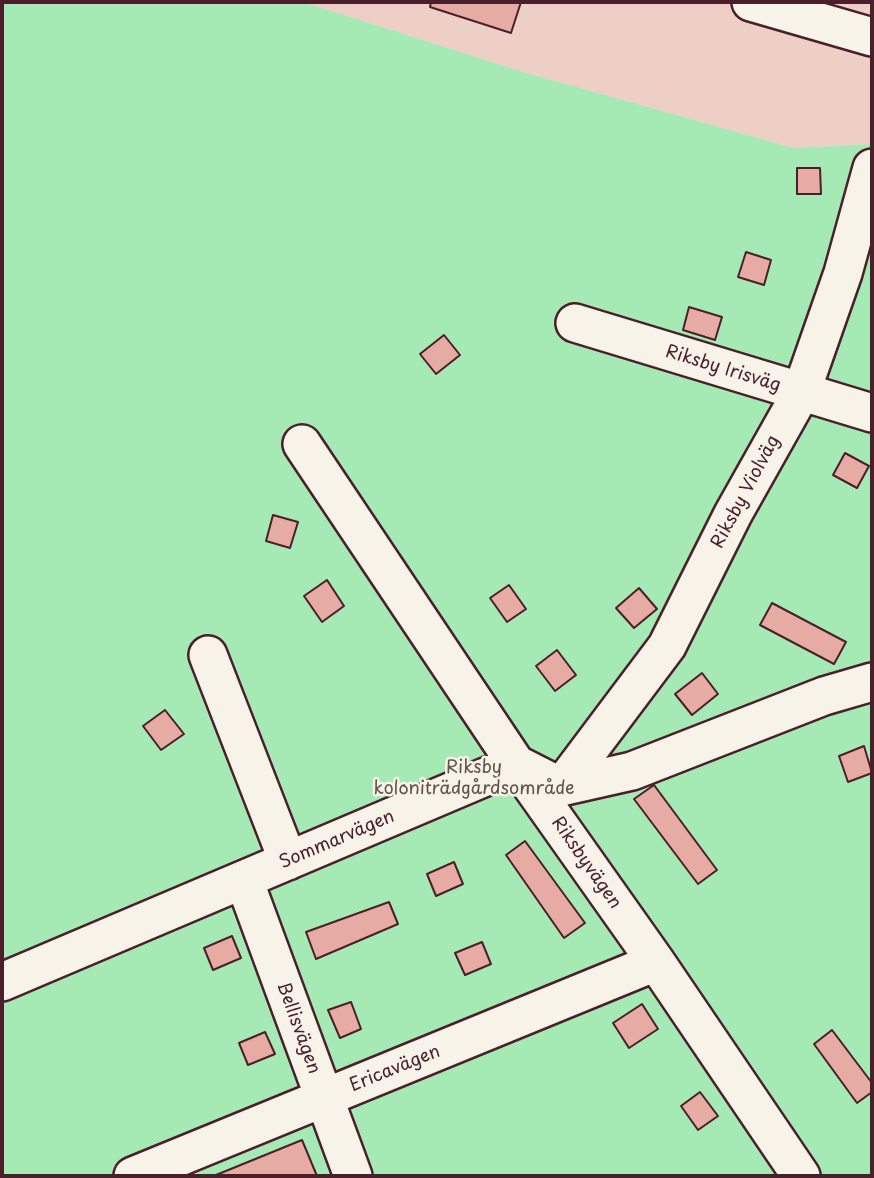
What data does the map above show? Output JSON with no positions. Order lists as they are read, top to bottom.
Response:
{
  "streets": {
    "street": [
      "Riksby Irisväg",
      "Riksby Violväg",
      "Sommarvägen",
      "Riksbyvägen",
      "Bellisvägen",
      "Ericavägen"
    ]
  },
  "crossings": [
    ["Riksby Irisväg", "Riksby Violväg"],
    ["Sommarvägen", "Riksbyvägen"],
    ["Sommarvägen", "Bellisvägen"],
    ["Riksbyvägen", "Ericavägen"],
    ["Bellisvägen", "Ericavägen"]
  ],
  "parks": ["Riksby koloniträdgårdsområde"]
}
